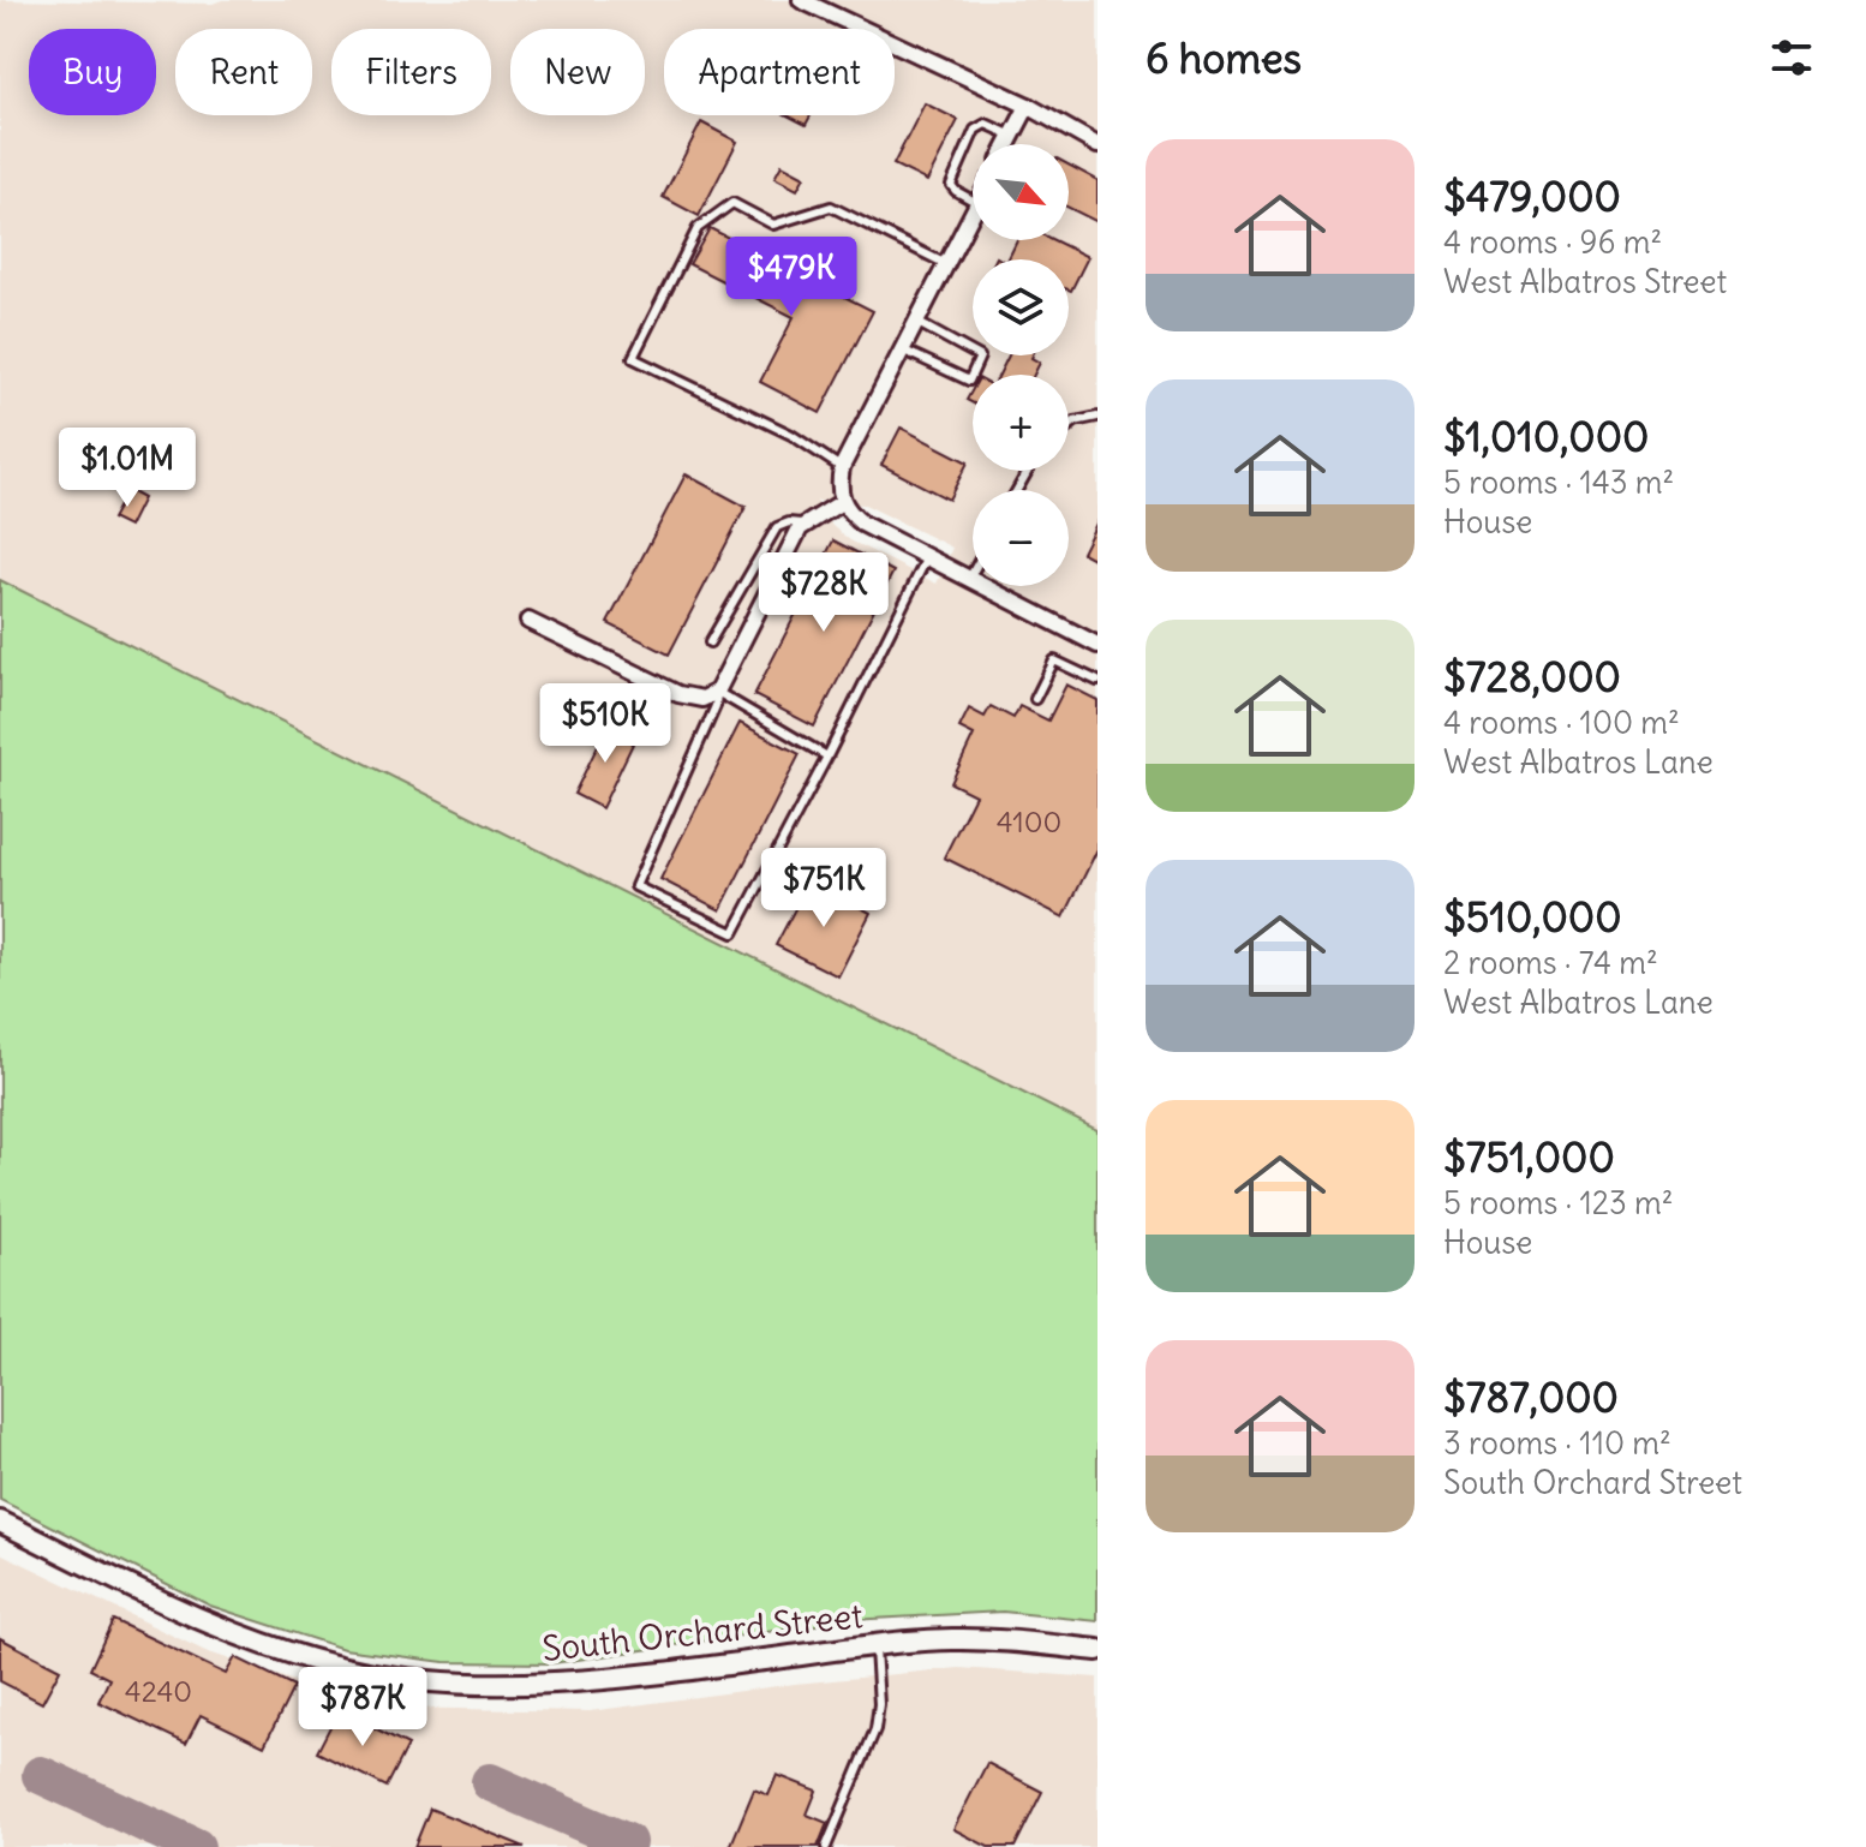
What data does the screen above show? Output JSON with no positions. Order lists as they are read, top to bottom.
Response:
{
  "streets": {
    "main road": ["South Orchard Street"]
  },
  "house_numbers": ["4100", "4240"],
  "north": "bottom right",
  "page": {
    "heading": "6 homes",
    "chip": [
      "Buy",
      "Rent",
      "Filters",
      "New",
      "Apartment"
    ],
    "list": [
      {
        "name": "$479,000",
        "note": "4 rooms · 96 m² · West Albatros Street"
      },
      {
        "name": "$1,010,000",
        "note": "5 rooms · 143 m² · House"
      },
      {
        "name": "$728,000",
        "note": "4 rooms · 100 m² · West Albatros Lane"
      },
      {
        "name": "$510,000",
        "note": "2 rooms · 74 m² · West Albatros Lane"
      },
      {
        "name": "$751,000",
        "note": "5 rooms · 123 m² · House"
      },
      {
        "name": "$787,000",
        "note": "3 rooms · 110 m² · South Orchard Street"
      }
    ],
    "map_buttons": ["+", "−"],
    "price": [
      "$479K",
      "$1.01M",
      "$728K",
      "$510K",
      "$751K",
      "$787K"
    ]
  }
}
